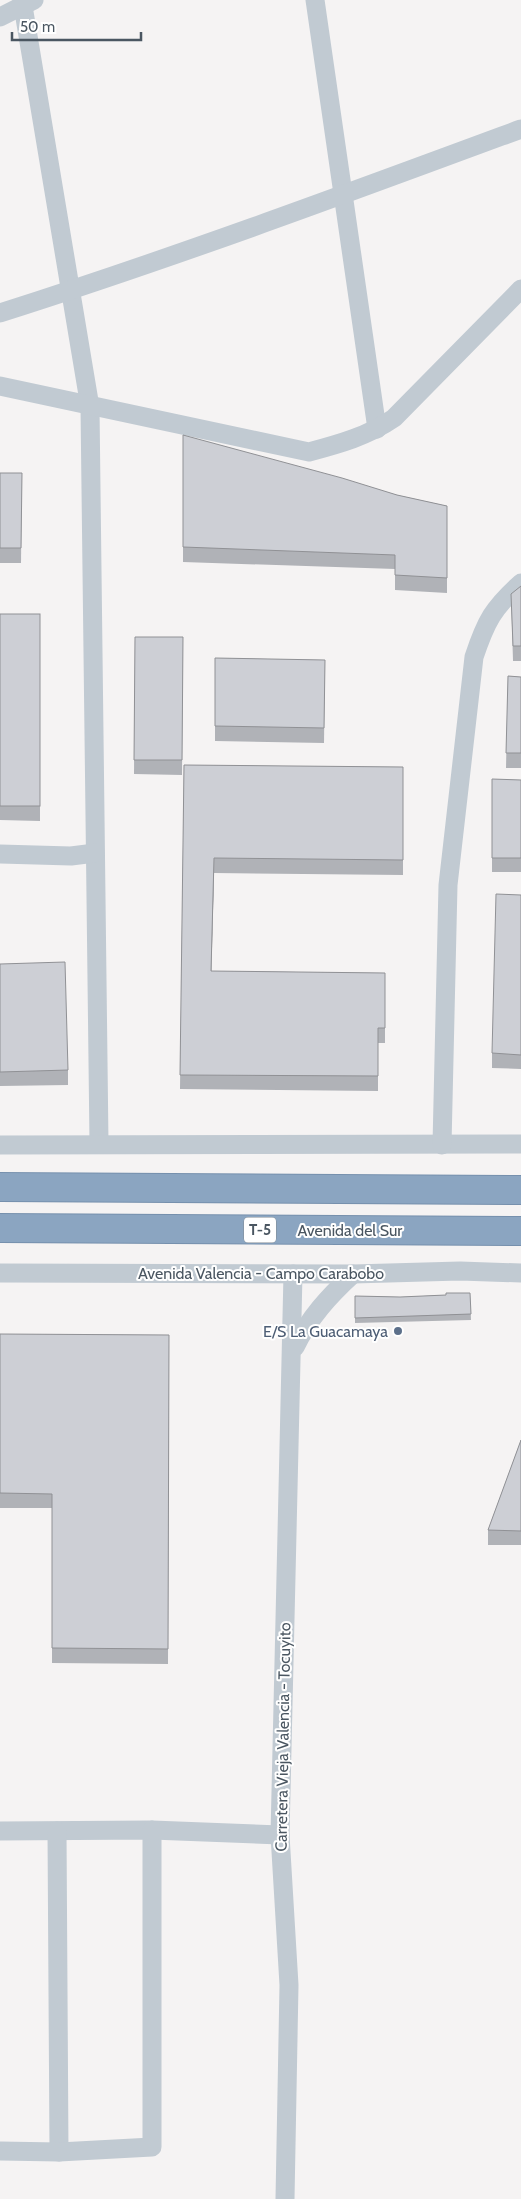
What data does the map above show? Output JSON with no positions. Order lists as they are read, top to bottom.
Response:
{
  "streets": {
    "highway": ["T-5", "Avenida del Sur"],
    "street": ["Avenida Valencia - Campo Carabobo", "Carretera Vieja Valencia - Tocuyito"]
  },
  "crossings": [
    ["Avenida Valencia - Campo Carabobo", "Carretera Vieja Valencia - Tocuyito"]
  ],
  "places": ["E/S La Guacamaya"],
  "scale_bar": "50 m"
}
